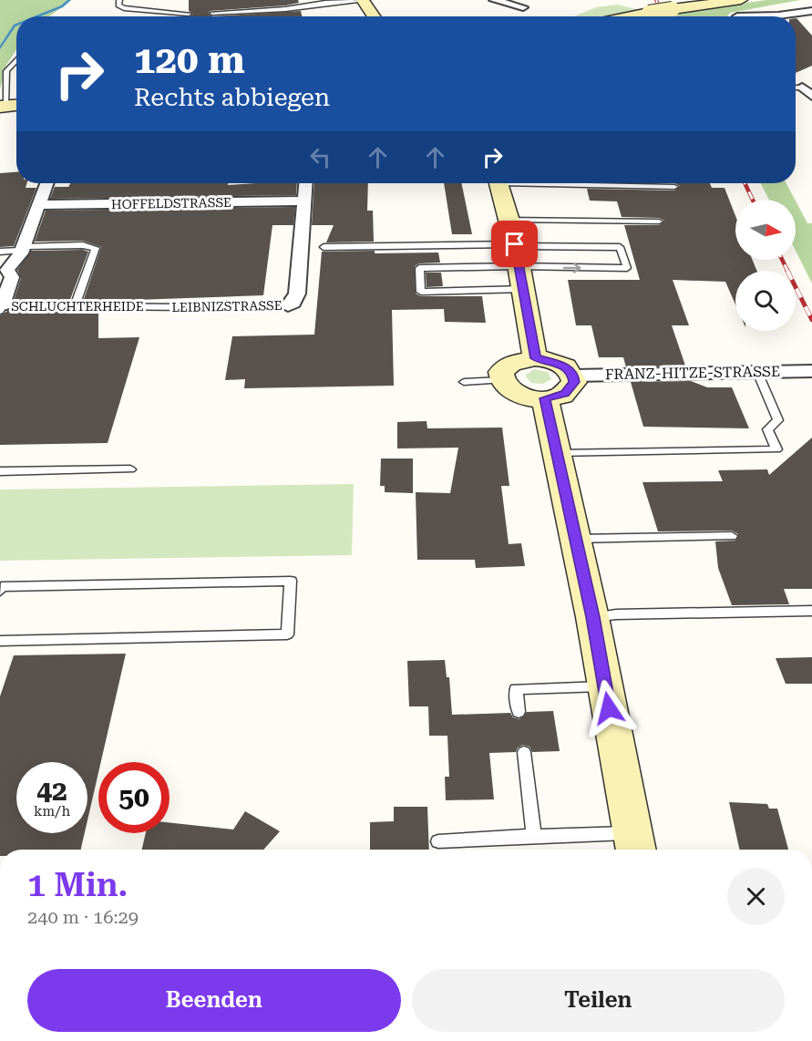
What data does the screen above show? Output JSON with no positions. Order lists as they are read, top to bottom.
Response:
{
  "streets": {
    "street": [
      "HOFFELDSTRASSE",
      "SCHLUCHTERHEIDE",
      "LEIBNIZSTRASSE",
      "FRANZ-HITZE-STRASSE"
    ]
  },
  "crossings": [
    ["HOFFELDSTRASSE", "SCHLUCHTERHEIDE"],
    ["HOFFELDSTRASSE", "LEIBNIZSTRASSE"],
    ["SCHLUCHTERHEIDE", "LEIBNIZSTRASSE"]
  ],
  "north": "right",
  "page": {
    "turn": ["120 m", "Rechts abbiegen"],
    "speed": "42 km/h",
    "limit": "50",
    "heading": ["1 Min.", "240 m · 16:29"],
    "buttons": ["Beenden", "Teilen"]
  }
}
